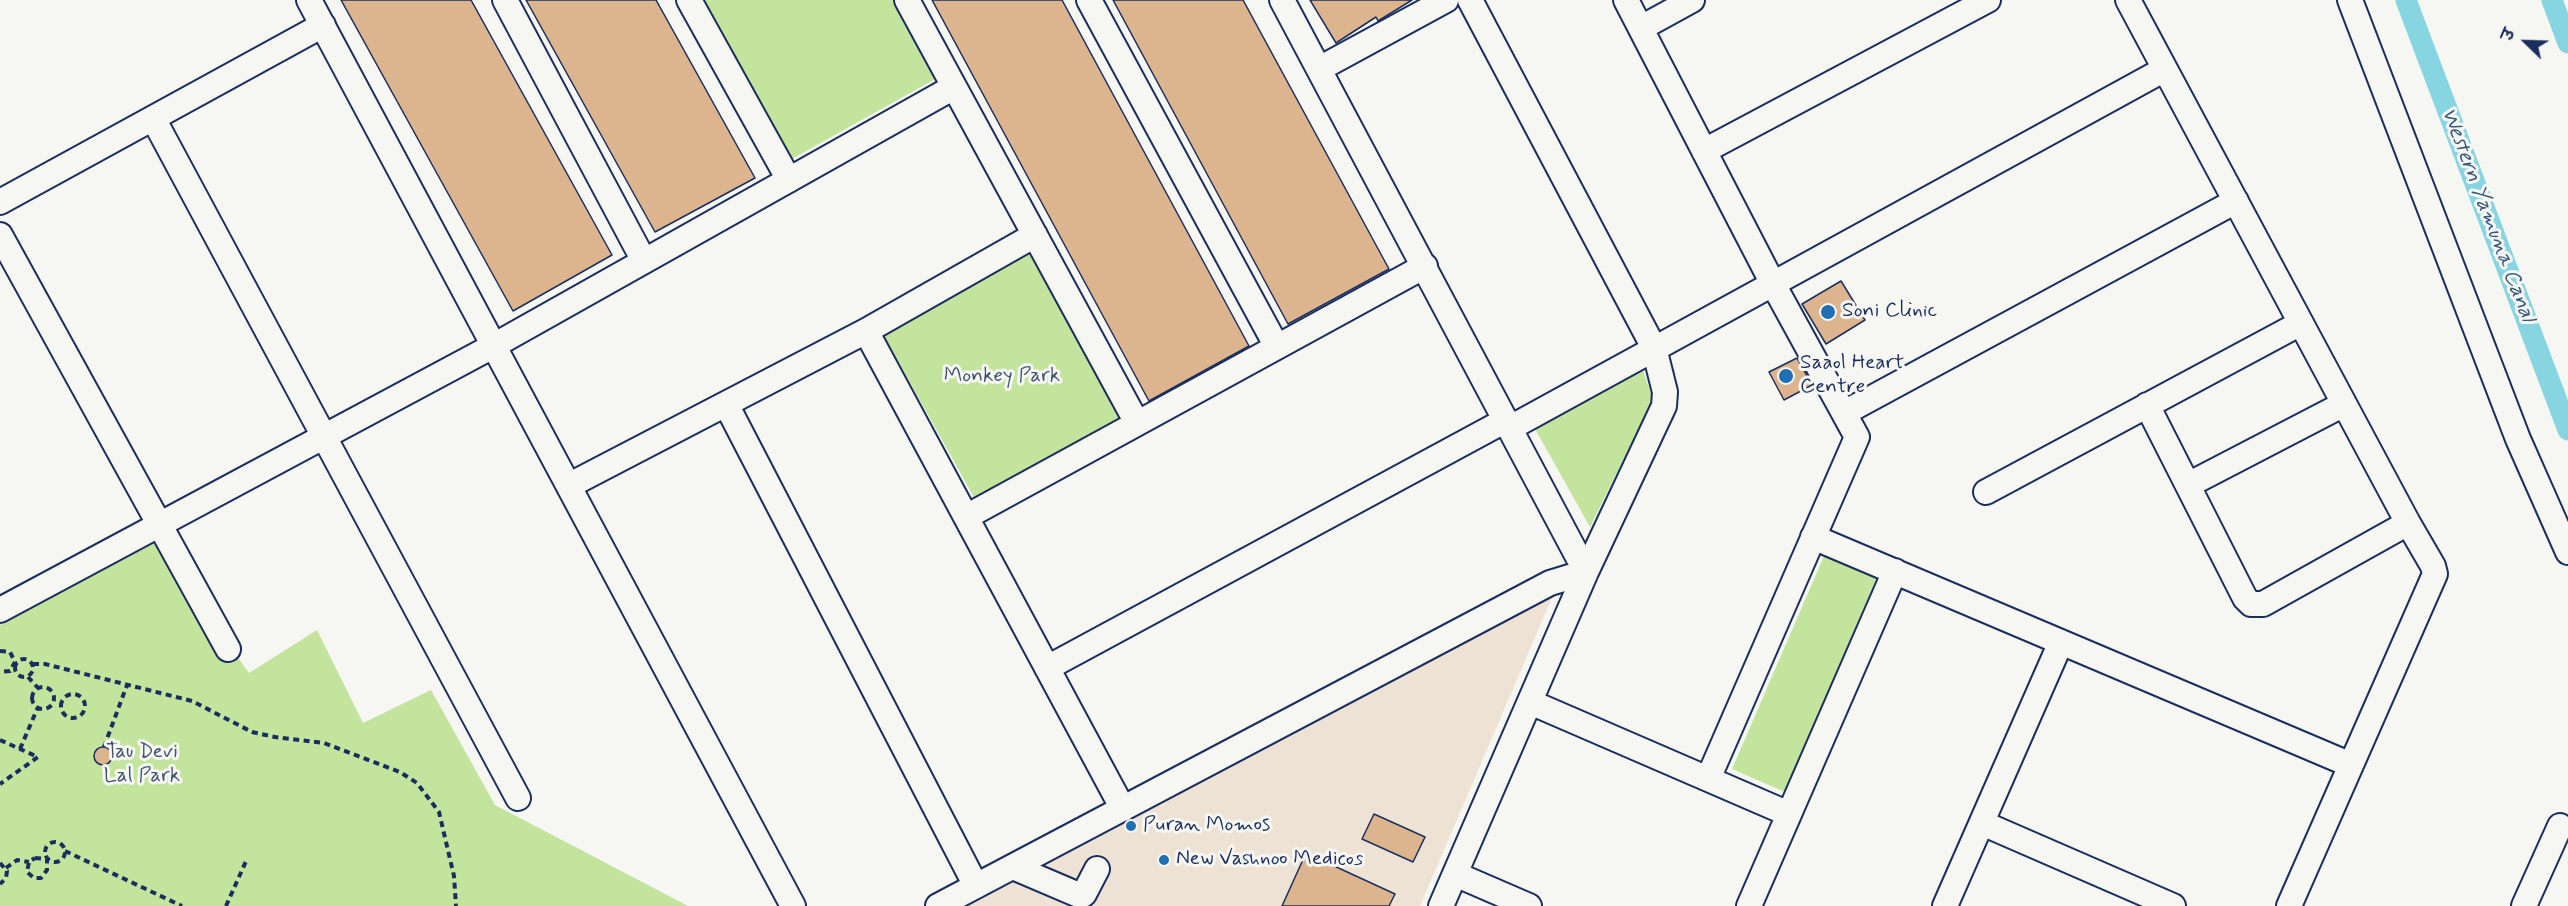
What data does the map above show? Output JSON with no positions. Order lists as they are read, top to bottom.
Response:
{
  "water": ["Western Yamuna Canal"],
  "parks": ["Monkey Park", "Tau Devi Lal Park"],
  "places": [
    "Soni Clinic",
    "Saaol Heart Centre",
    "Puran Momos",
    "New Vashnoo Medicos"
  ],
  "north": "top left"
}
